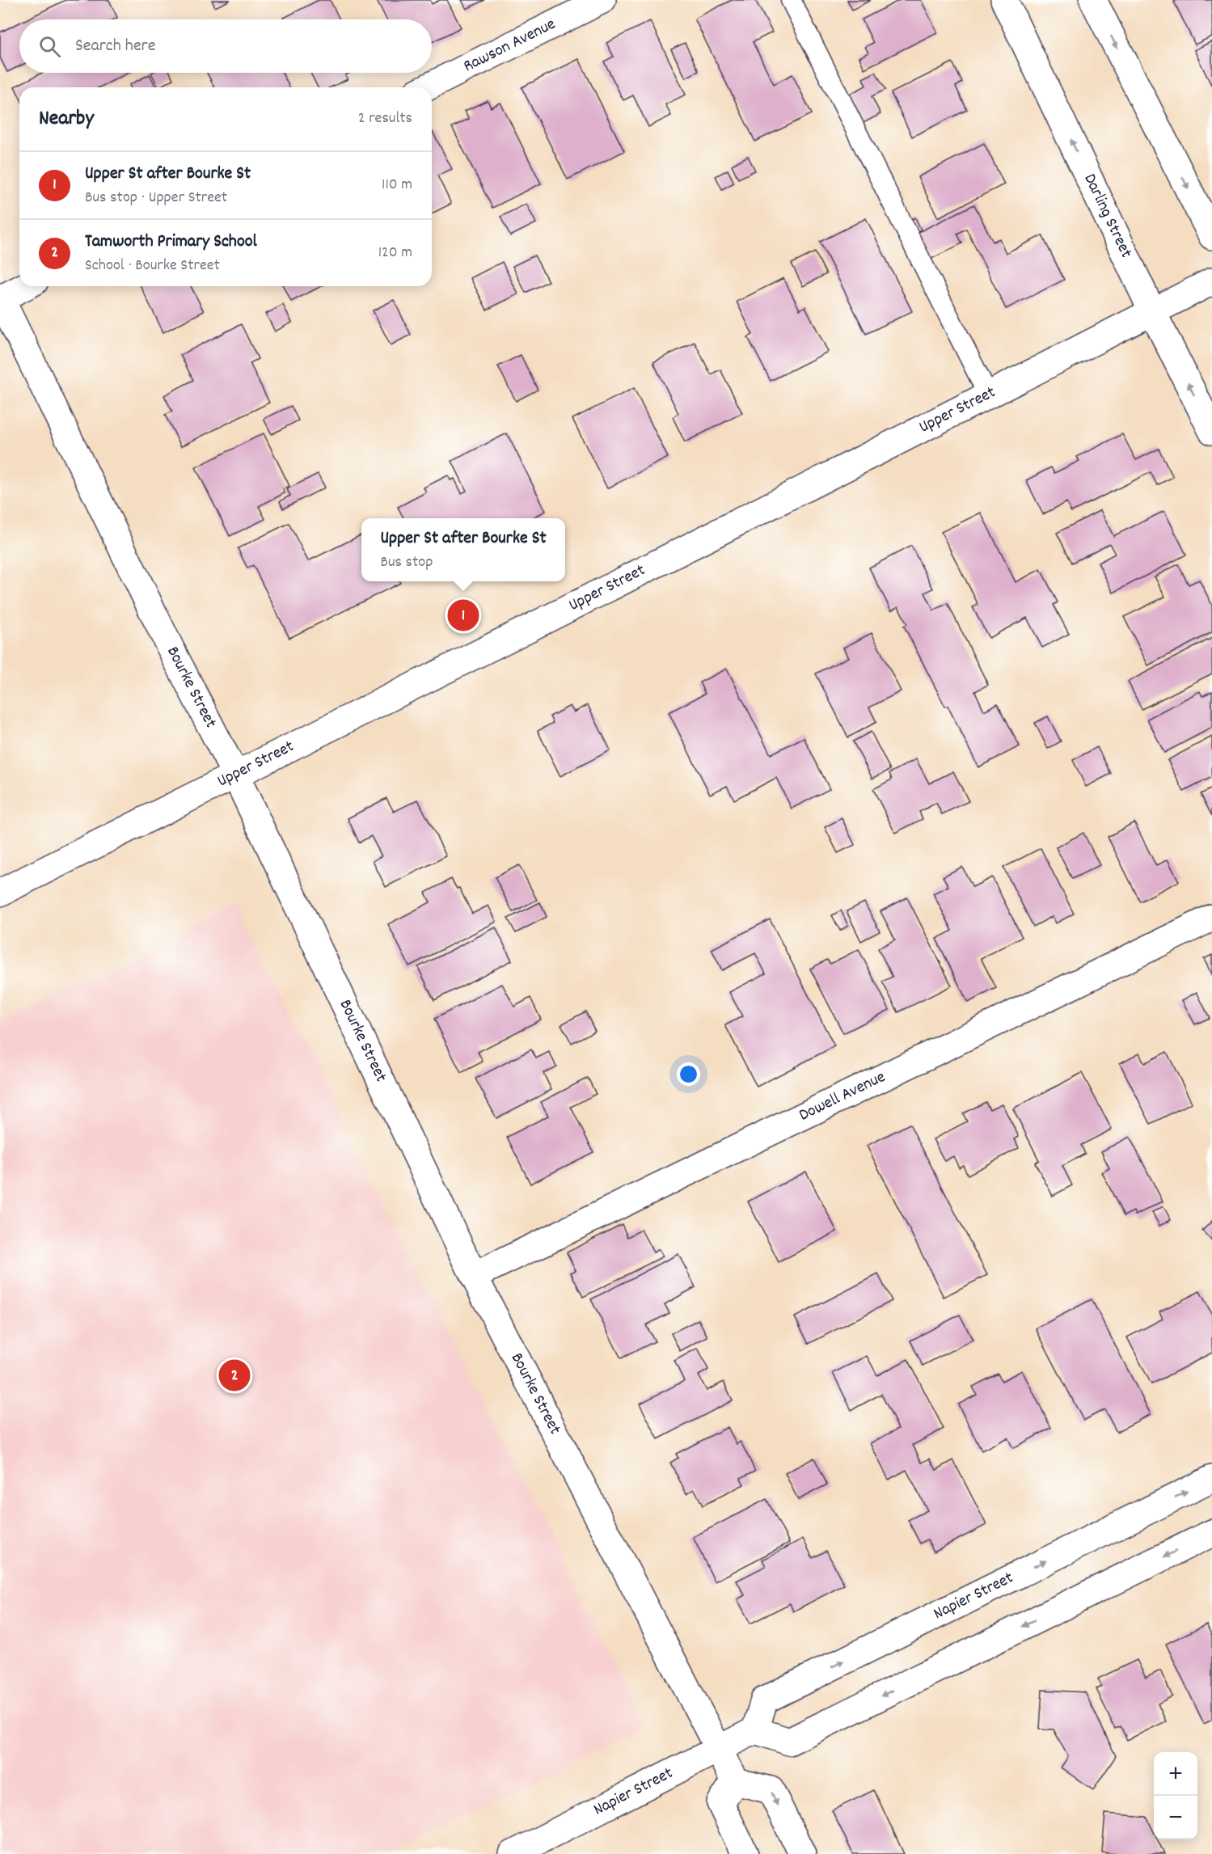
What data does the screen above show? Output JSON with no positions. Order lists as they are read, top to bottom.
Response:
{
  "streets": {
    "street": [
      "Rawson Avenue",
      "Darling Street",
      "Upper Street",
      "Bourke Street",
      "Dowell Avenue",
      "Napier Street"
    ]
  },
  "crossings": [
    ["Darling Street", "Upper Street"],
    ["Upper Street", "Bourke Street"],
    ["Bourke Street", "Dowell Avenue"],
    ["Bourke Street", "Napier Street"]
  ],
  "page": {
    "search": "Search here",
    "heading": ["Nearby", "2 results"],
    "list": [
      {
        "mark": "1",
        "name": "Upper St after Bourke St",
        "note": "Bus stop · Upper Street",
        "value": "110 m"
      },
      {
        "mark": "2",
        "name": "Tamworth Primary School",
        "note": "School · Bourke Street",
        "value": "120 m"
      }
    ],
    "popup": ["Upper St after Bourke St", "Bus stop"],
    "pins": ["1", "2"],
    "map_buttons": ["+", "−"]
  }
}
